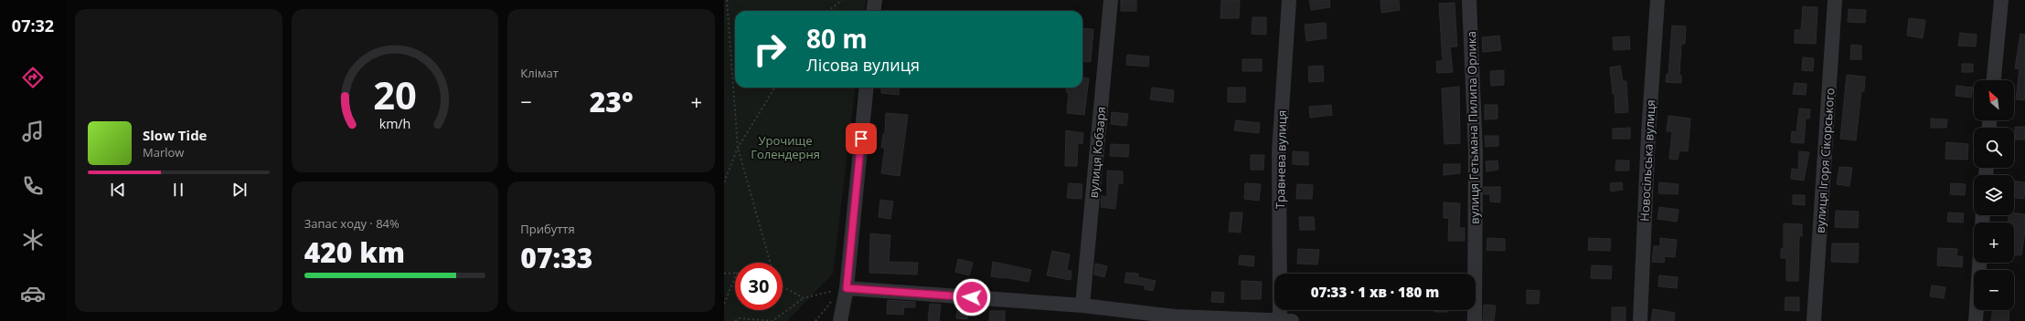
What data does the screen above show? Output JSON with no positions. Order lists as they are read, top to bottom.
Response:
{
  "streets": {
    "street": [
      "вулиця Гетьмана Пилипа Орлика",
      "вулиця Кобзаря",
      "Травнева вулиця",
      "Новосільська вулиця",
      "вулиця Ігоря Сікорського"
    ]
  },
  "parks": ["Урочище Голендерня"],
  "north": "top left",
  "page": {
    "tabs": "07:32",
    "tile": [
      "Клімат",
      ["Запас ходу · 84%", "420 km"],
      ["Прибуття", "07:33"]
    ],
    "turn": ["80 m", "Лісова вулиця"],
    "map_buttons": ["+", "−"],
    "heat": ["−", "23°", "+"],
    "song": ["Slow Tide", "Marlow"],
    "limit": "30",
    "trip": "07:33 · 1 хв · 180 m",
    "gauge": ["20", "km/h"]
  }
}
